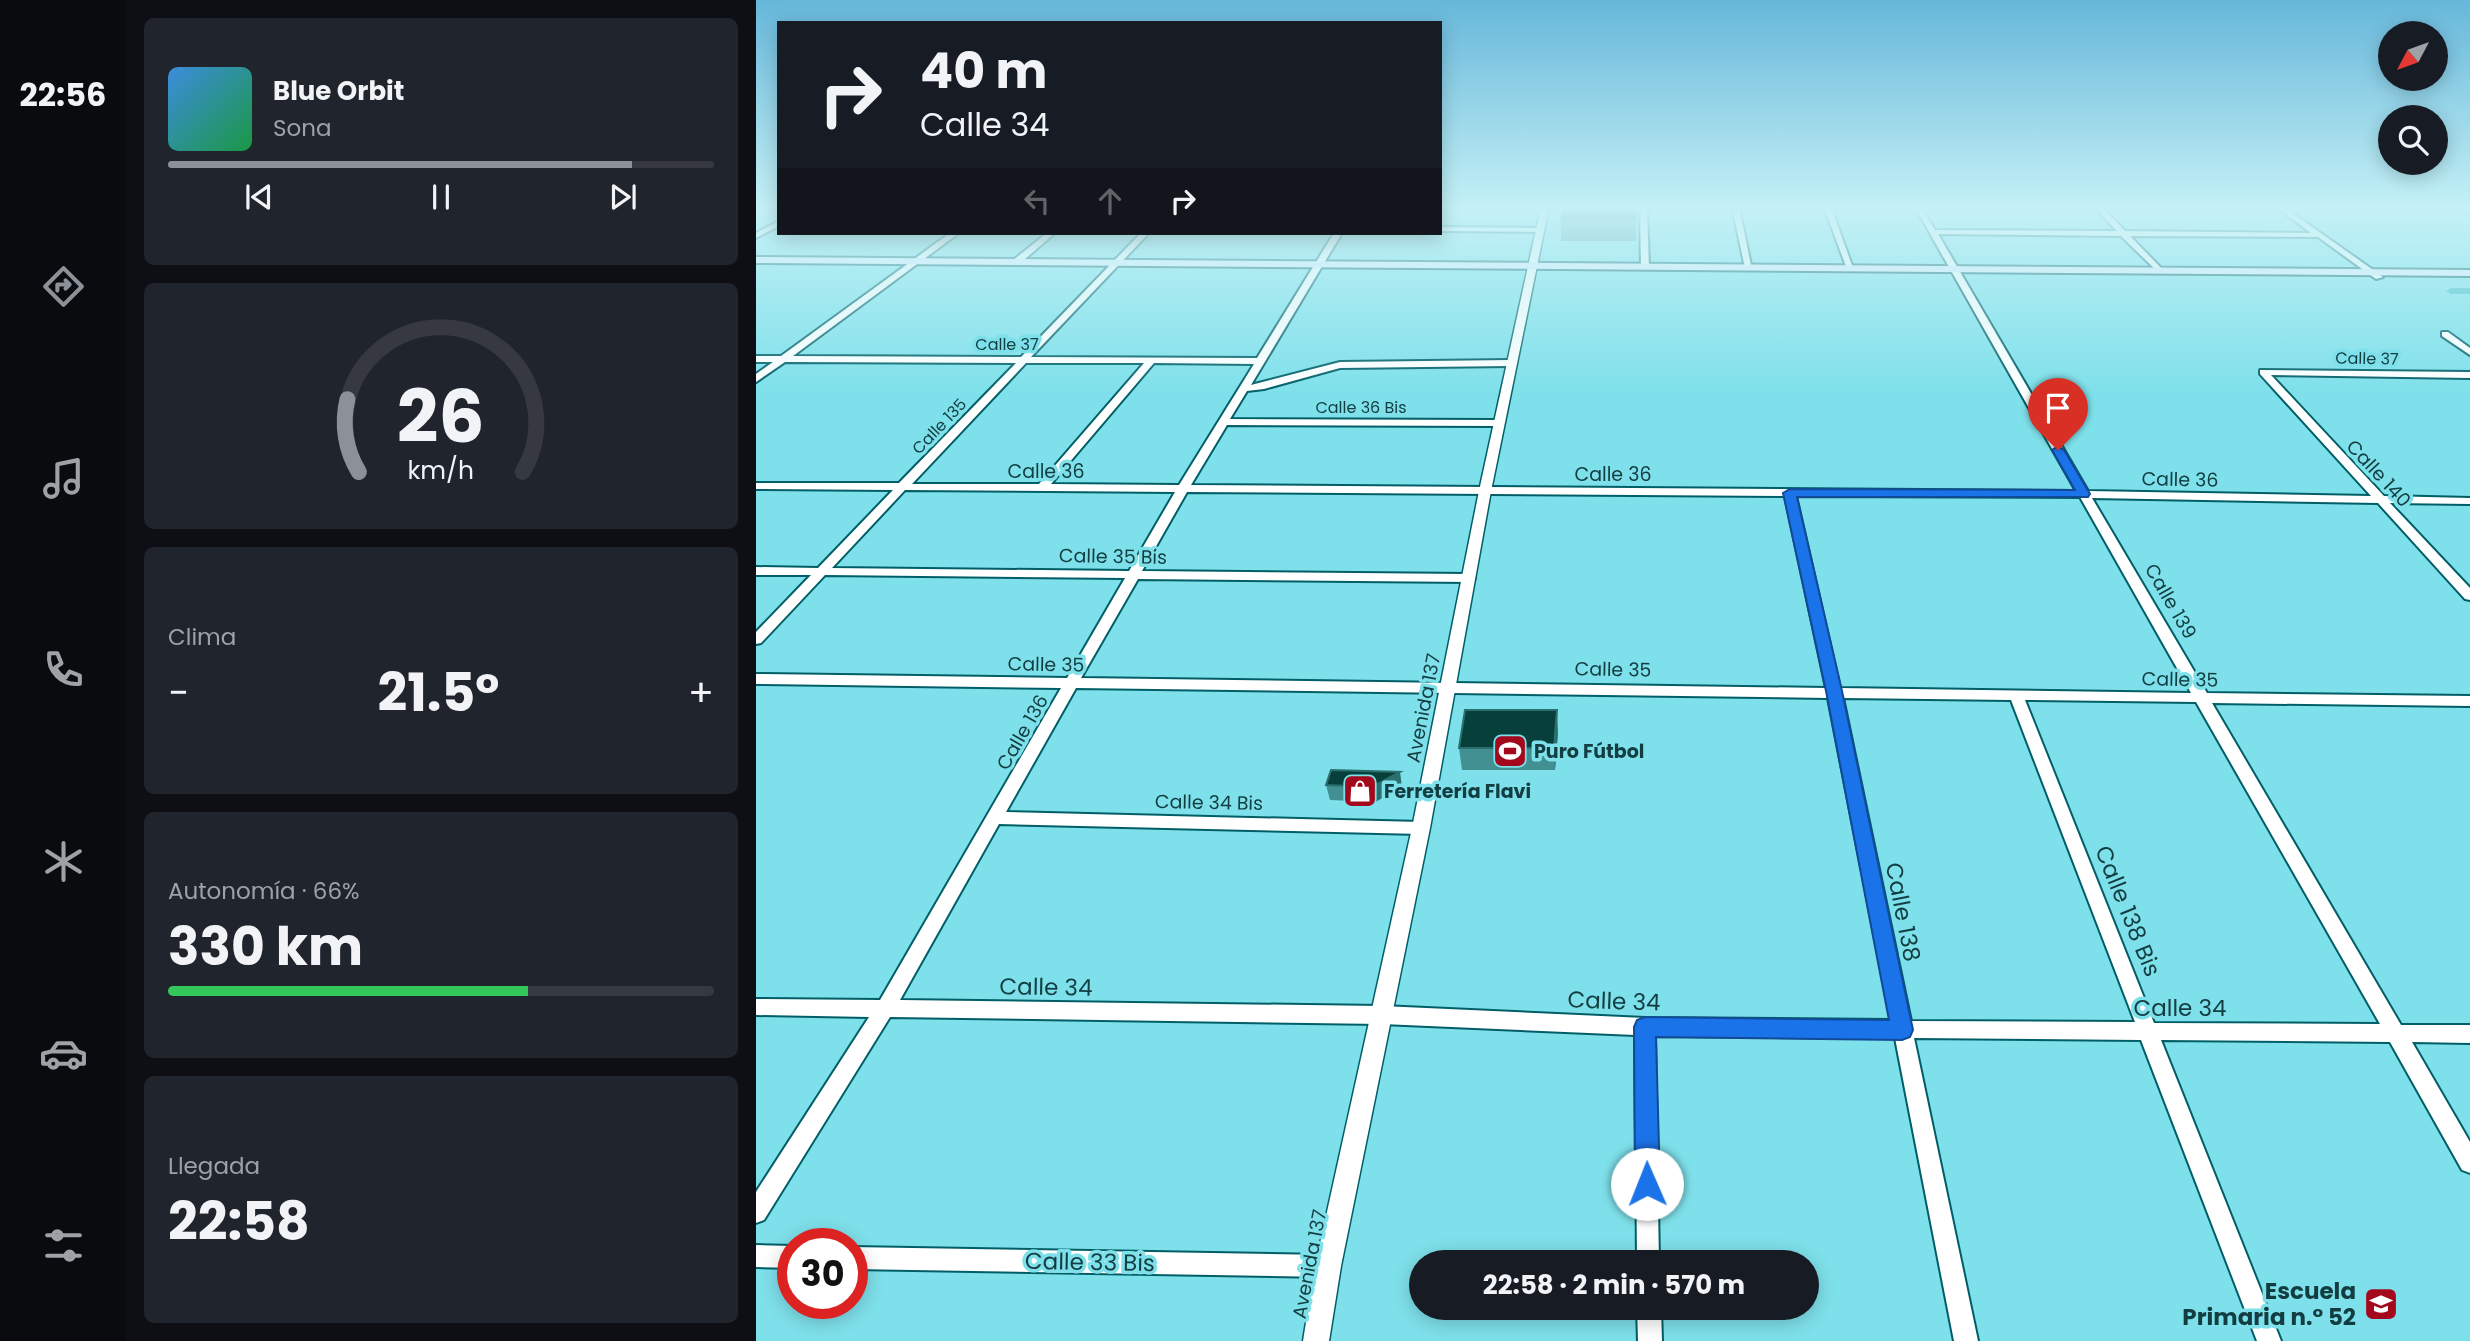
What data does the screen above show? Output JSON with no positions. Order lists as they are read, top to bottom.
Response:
{
  "streets": {
    "street": [
      "Calle 37",
      "Calle 36 Bis",
      "Calle 135",
      "Calle 36",
      "Calle 140",
      "Calle 35 Bis",
      "Calle 139",
      "Calle 35",
      "Avenida 137",
      "Calle 136",
      "Calle 34 Bis",
      "Calle 138 Bis",
      "Calle 138",
      "Calle 34",
      "Calle 33 Bis"
    ]
  },
  "crossings": [
    ["Calle 37", "Calle 135"],
    ["Calle 37", "Calle 140"],
    ["Calle 37", "Calle 136"],
    ["Calle 36 Bis", "Avenida 137"],
    ["Calle 36 Bis", "Calle 136"],
    ["Calle 135", "Calle 36"],
    ["Calle 135", "Calle 35 Bis"],
    ["Calle 36", "Calle 140"],
    ["Calle 36", "Calle 139"],
    ["Calle 36", "Avenida 137"],
    ["Calle 36", "Calle 136"],
    ["Calle 36", "Calle 138"],
    ["Calle 35 Bis", "Avenida 137"],
    ["Calle 35 Bis", "Calle 136"],
    ["Calle 139", "Calle 35"],
    ["Calle 139", "Calle 34"],
    ["Calle 35", "Avenida 137"],
    ["Calle 35", "Calle 136"],
    ["Calle 35", "Calle 138 Bis"],
    ["Calle 35", "Calle 138"],
    ["Avenida 137", "Calle 34 Bis"],
    ["Avenida 137", "Calle 34"],
    ["Avenida 137", "Calle 33 Bis"],
    ["Calle 136", "Calle 34 Bis"],
    ["Calle 136", "Calle 34"],
    ["Calle 138 Bis", "Calle 34"],
    ["Calle 138", "Calle 34"]
  ],
  "places": {
    "sports": ["Puro Fútbol"],
    "shop": ["Ferretería Flavi"],
    "school or university": ["Escuela Primaria n.° 52"]
  },
  "north": "bottom left",
  "page": {
    "tabs": "22:56",
    "turn": ["40 m", "Calle 34"],
    "song": ["Blue Orbit", "Sona"],
    "tile": [
      "Clima",
      ["Autonomía · 66%", "330 km"],
      ["Llegada", "22:58"]
    ],
    "heat": ["−", "21.5°", "+"],
    "limit": "30",
    "trip": "22:58 · 2 min · 570 m",
    "gauge": ["26", "km/h"]
  }
}
